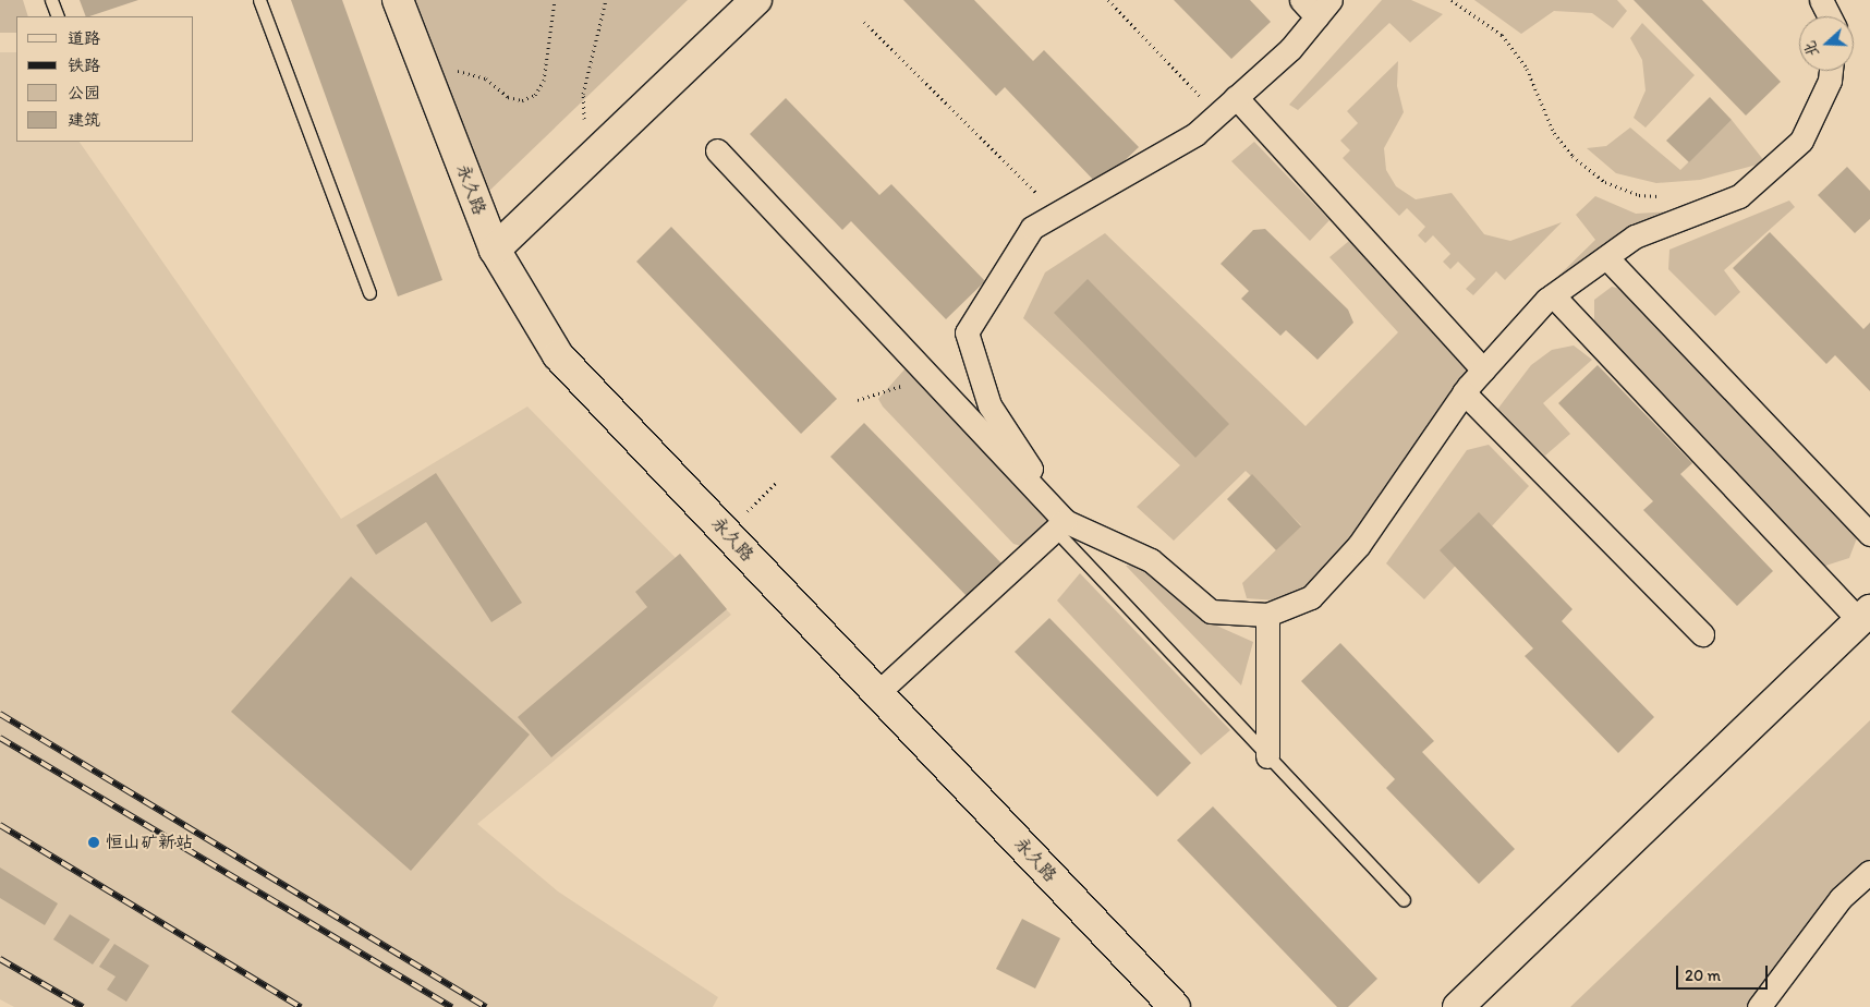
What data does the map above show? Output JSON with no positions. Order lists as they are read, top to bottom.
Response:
{
  "streets": {
    "main road": ["永久路"]
  },
  "places": ["恒山矿新站"],
  "legend": [
    "道路",
    "铁路",
    "公园",
    "建筑"
  ],
  "scale_bar": "20 m",
  "north": "left"
}
